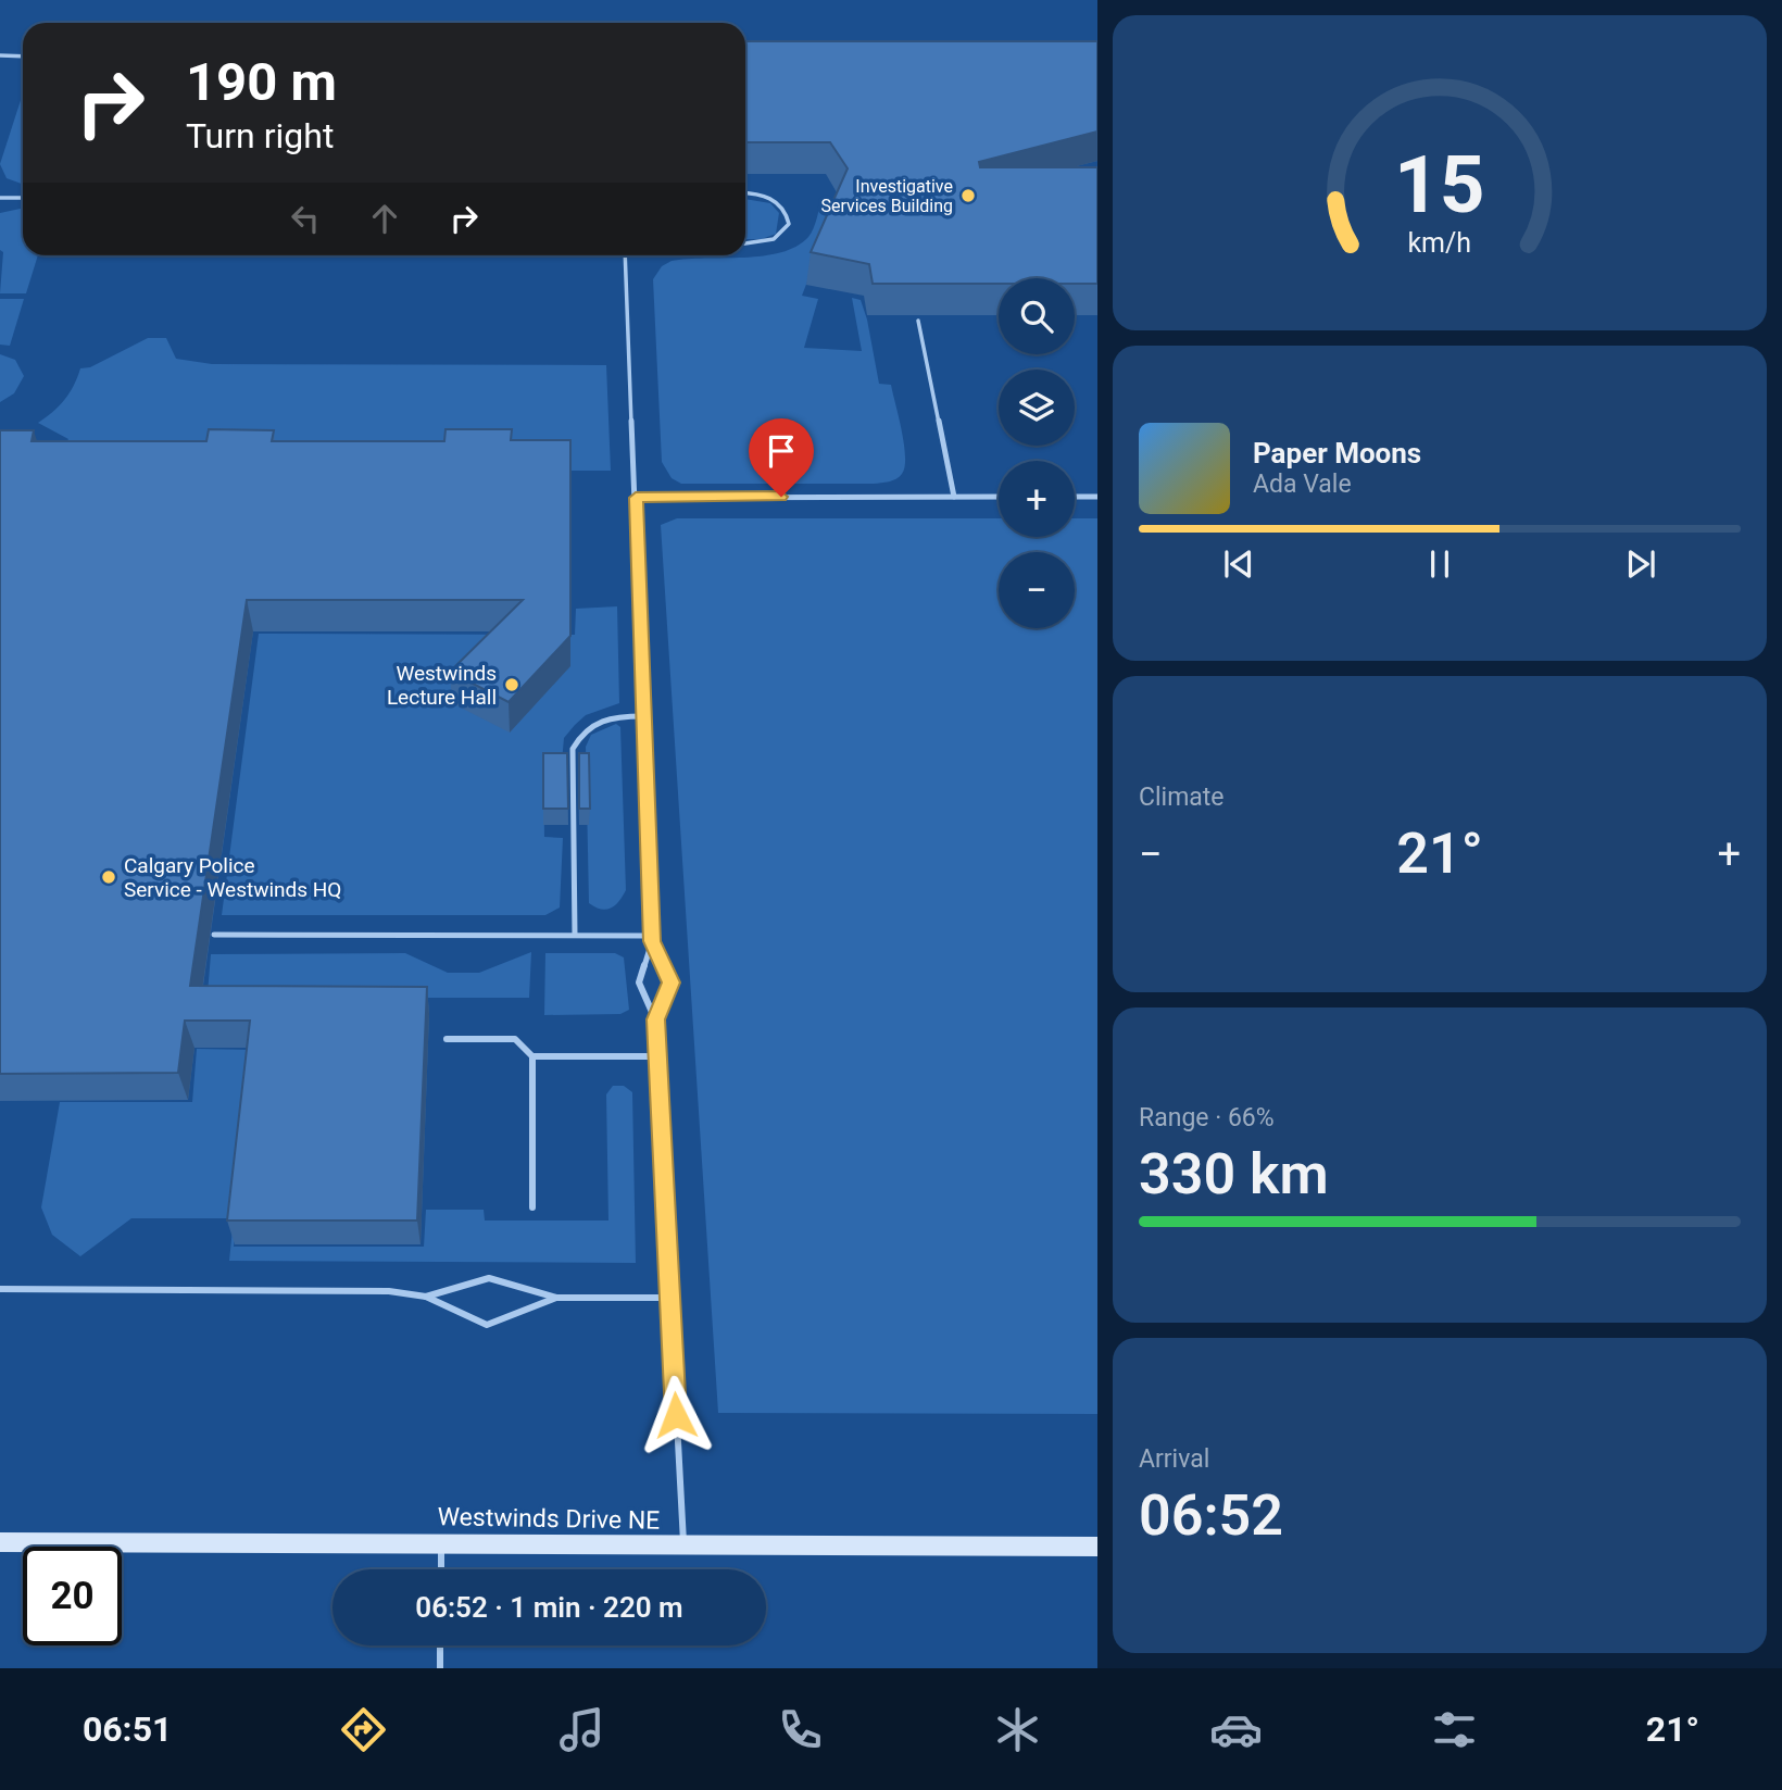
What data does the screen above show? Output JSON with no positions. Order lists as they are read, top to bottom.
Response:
{
  "streets": {
    "street": ["Westwinds Drive NE"]
  },
  "places": ["Investigative Services Building", "Westwinds Lecture Hall", "Calgary Police Service - Westwinds HQ"],
  "page": {
    "turn": ["190 m", "Turn right"],
    "map_buttons": ["+", "−"],
    "song": ["Paper Moons", "Ada Vale"],
    "tile": [
      "Climate",
      ["Range · 66%", "330 km"],
      ["Arrival", "06:52"]
    ],
    "heat": ["−", "21°", "+"],
    "limit": "20",
    "trip": "06:52 · 1 min · 220 m",
    "tabs": ["06:51", "21°"],
    "gauge": ["15", "km/h"]
  }
}
